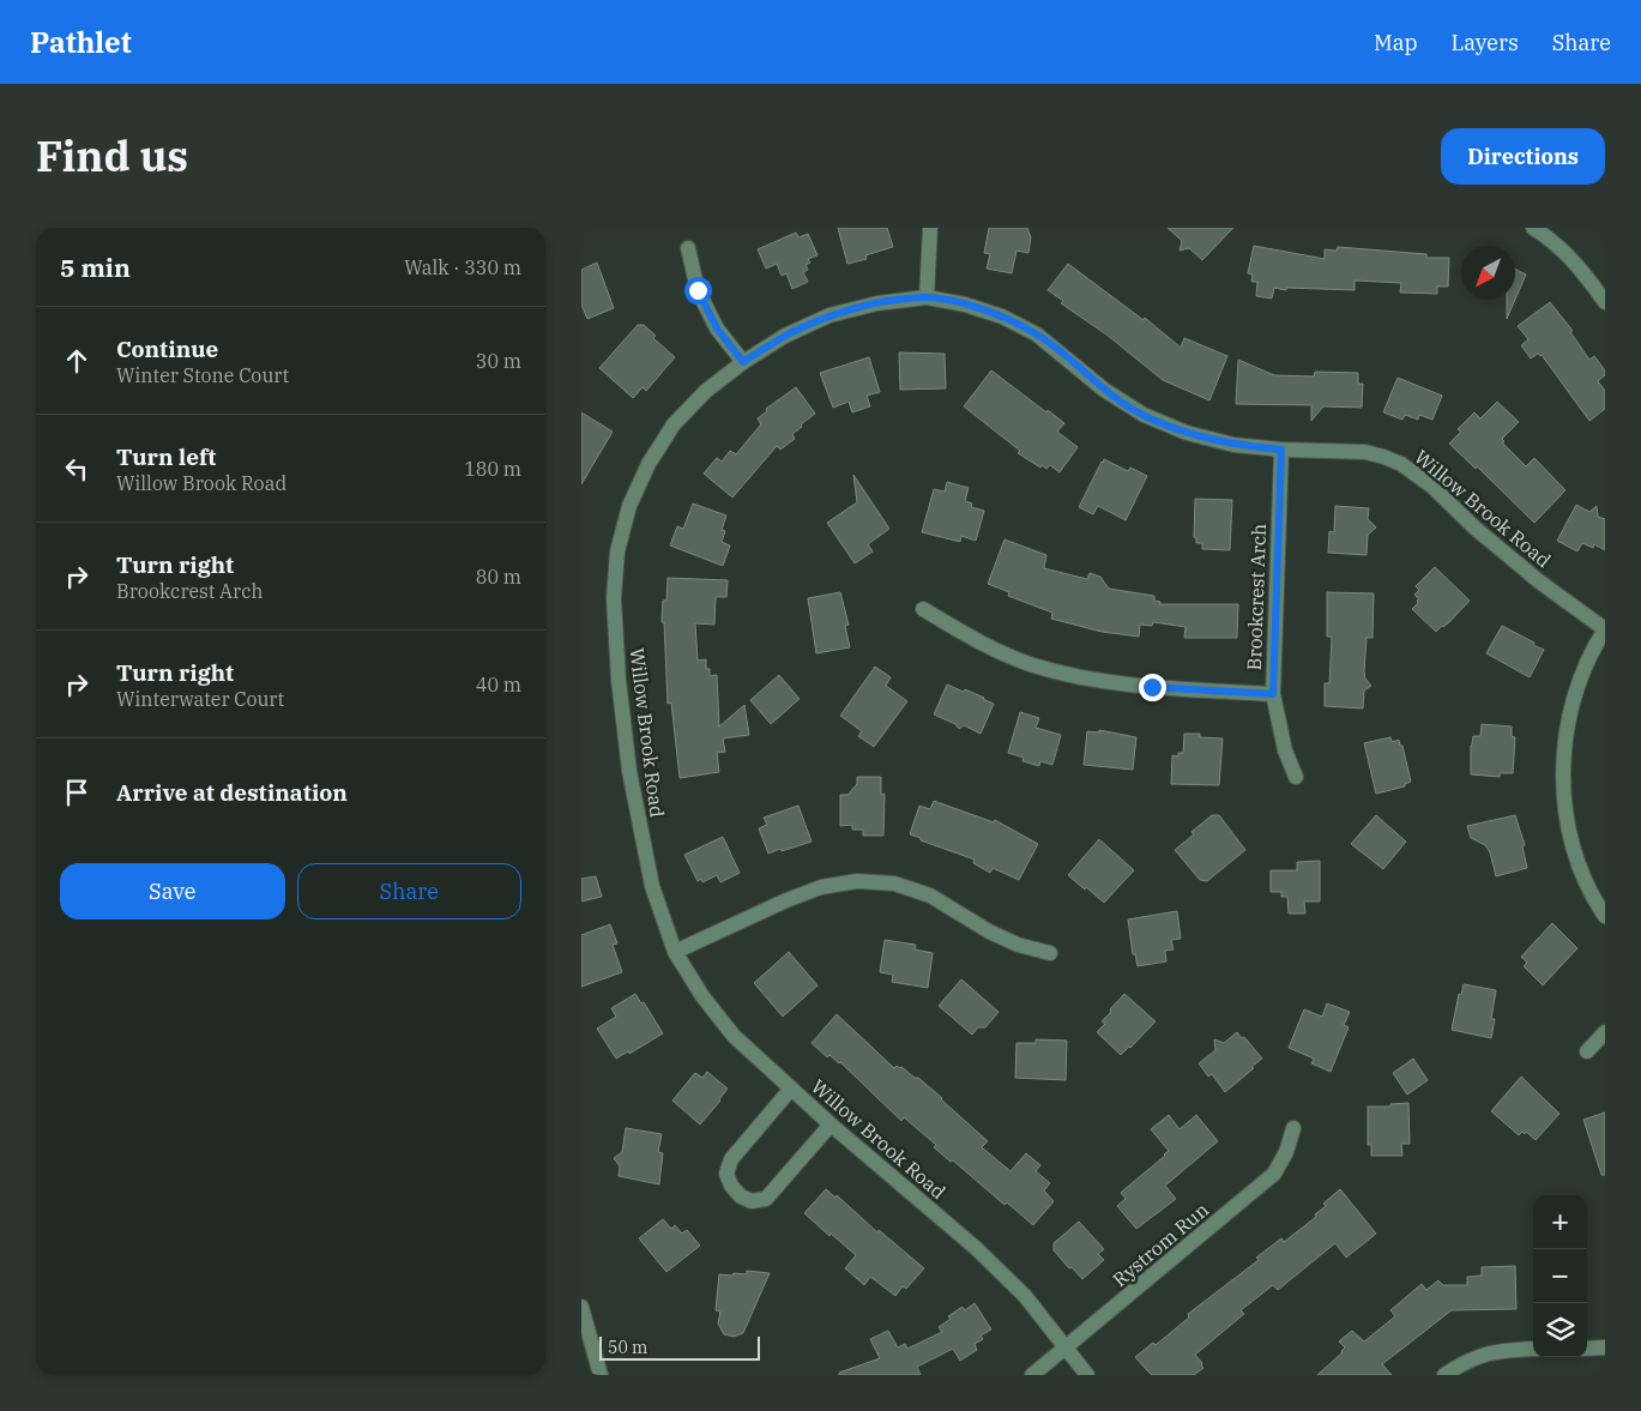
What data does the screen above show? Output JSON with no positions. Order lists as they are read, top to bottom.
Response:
{
  "streets": {
    "street": ["Willow Brook Road", "Brookcrest Arch", "Rystrom Run"]
  },
  "crossings": [
    ["Willow Brook Road", "Brookcrest Arch"],
    ["Willow Brook Road", "Rystrom Run"]
  ],
  "scale_bar": "50 m",
  "north": "bottom left",
  "page": {
    "header": "Pathlet",
    "nav": ["Map", "Layers", "Share"],
    "title": "Find us",
    "buttons": [
      "Directions",
      ["Save", "Share"]
    ],
    "heading": ["5 min", "Walk · 330 m"],
    "list": [
      ["Continue", "Winter Stone Court", "30 m"],
      ["Turn left", "Willow Brook Road", "180 m"],
      ["Turn right", "Brookcrest Arch", "80 m"],
      ["Turn right", "Winterwater Court", "40 m"],
      "Arrive at destination"
    ],
    "map_buttons": ["+", "−"],
    "scale": "50 m"
  }
}
